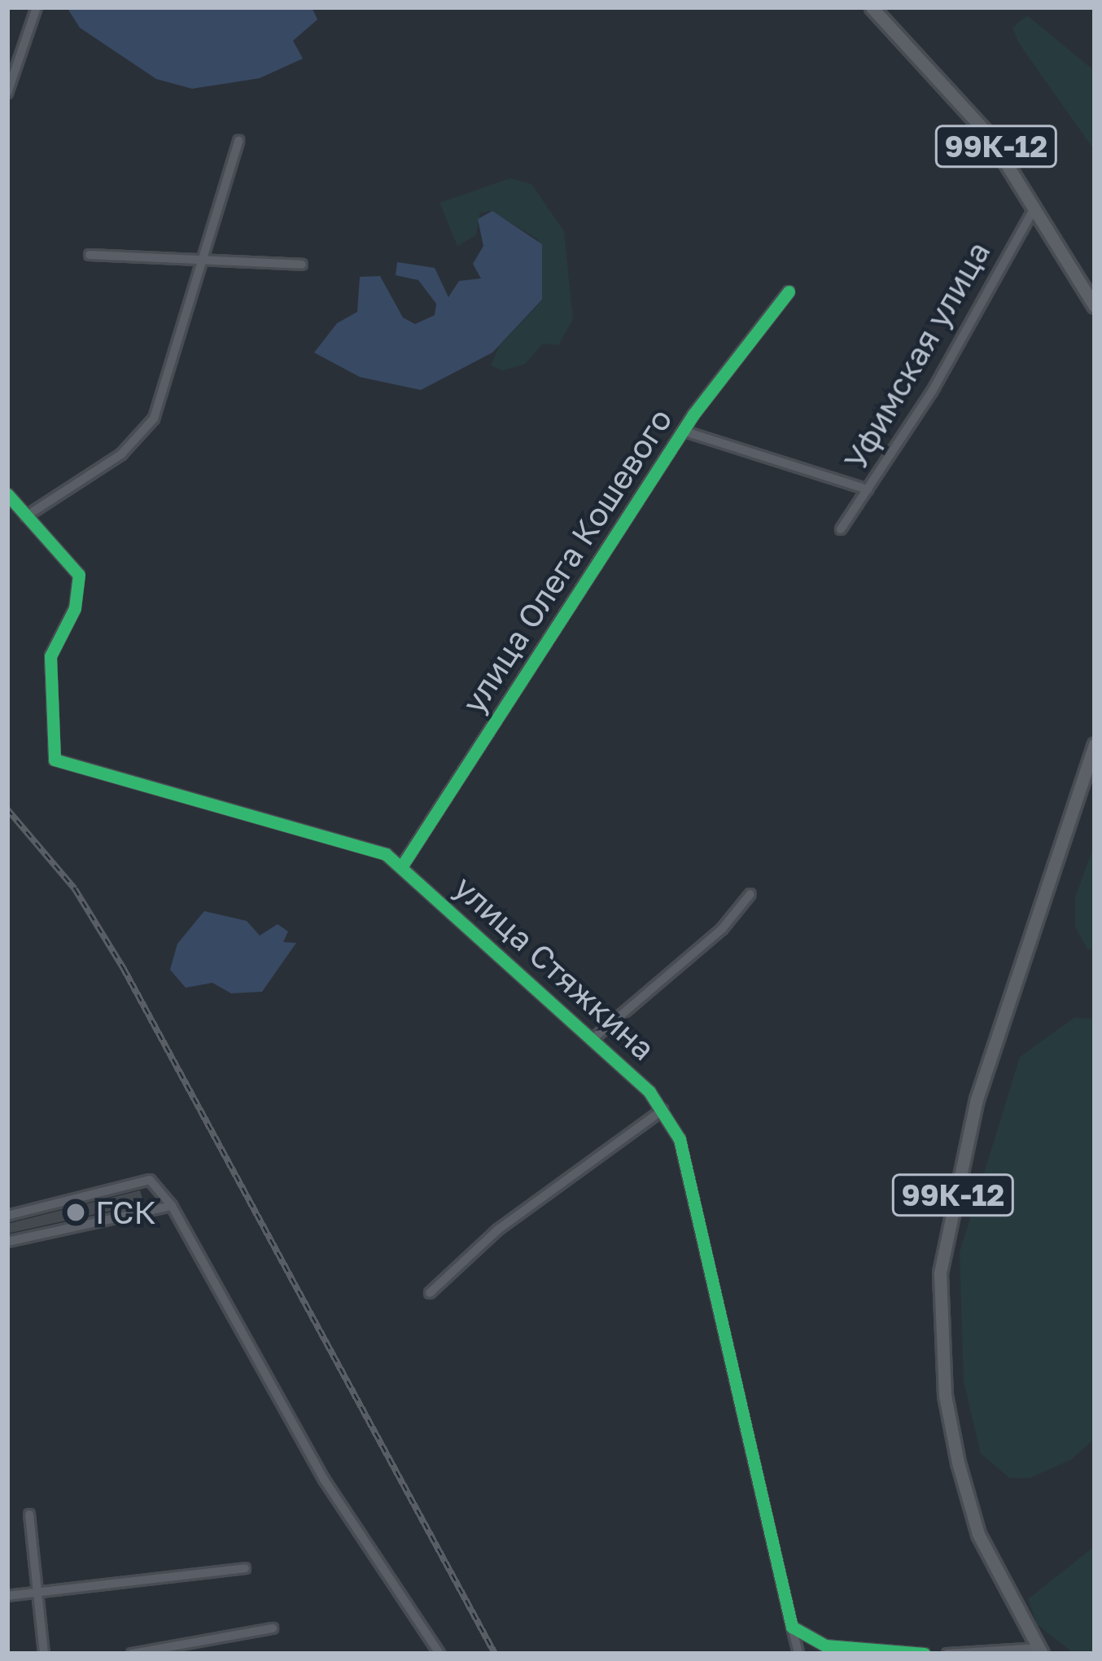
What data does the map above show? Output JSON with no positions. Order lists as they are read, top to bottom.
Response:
{
  "streets": {
    "main road": ["99К-12"],
    "street": ["Уфимская улица", "улица Олега Кошевого", "улица Стяжкина"]
  },
  "crossings": [
    ["99К-12", "Уфимская улица"],
    ["улица Олега Кошевого", "улица Стяжкина"]
  ],
  "places": ["ГСК"]
}
